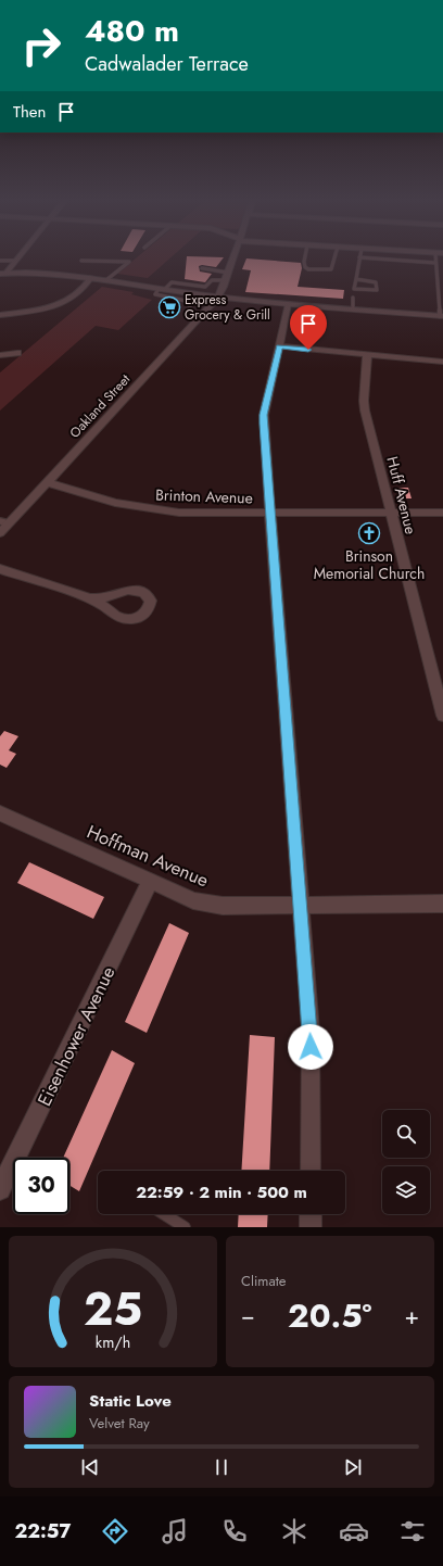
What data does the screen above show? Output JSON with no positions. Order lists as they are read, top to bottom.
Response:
{
  "streets": {
    "street": [
      "Oakland Street",
      "Huff Avenue",
      "Brinton Avenue",
      "Hoffman Avenue",
      "Eisenhower Avenue"
    ]
  },
  "crossings": [
    ["Oakland Street", "Brinton Avenue"],
    ["Huff Avenue", "Brinton Avenue"],
    ["Hoffman Avenue", "Eisenhower Avenue"]
  ],
  "places": {
    "supermarket": ["Express Grocery & Grill"],
    "church": ["Brinson Memorial Church"]
  },
  "page": {
    "turn": ["480 m", "Cadwalader Terrace"],
    "then": "Then",
    "limit": "30",
    "trip": "22:59 · 2 min · 500 m",
    "tile": "Climate",
    "heat": ["−", "20.5°", "+"],
    "song": ["Static Love", "Velvet Ray"],
    "tabs": "22:57",
    "gauge": ["25", "km/h"]
  }
}
